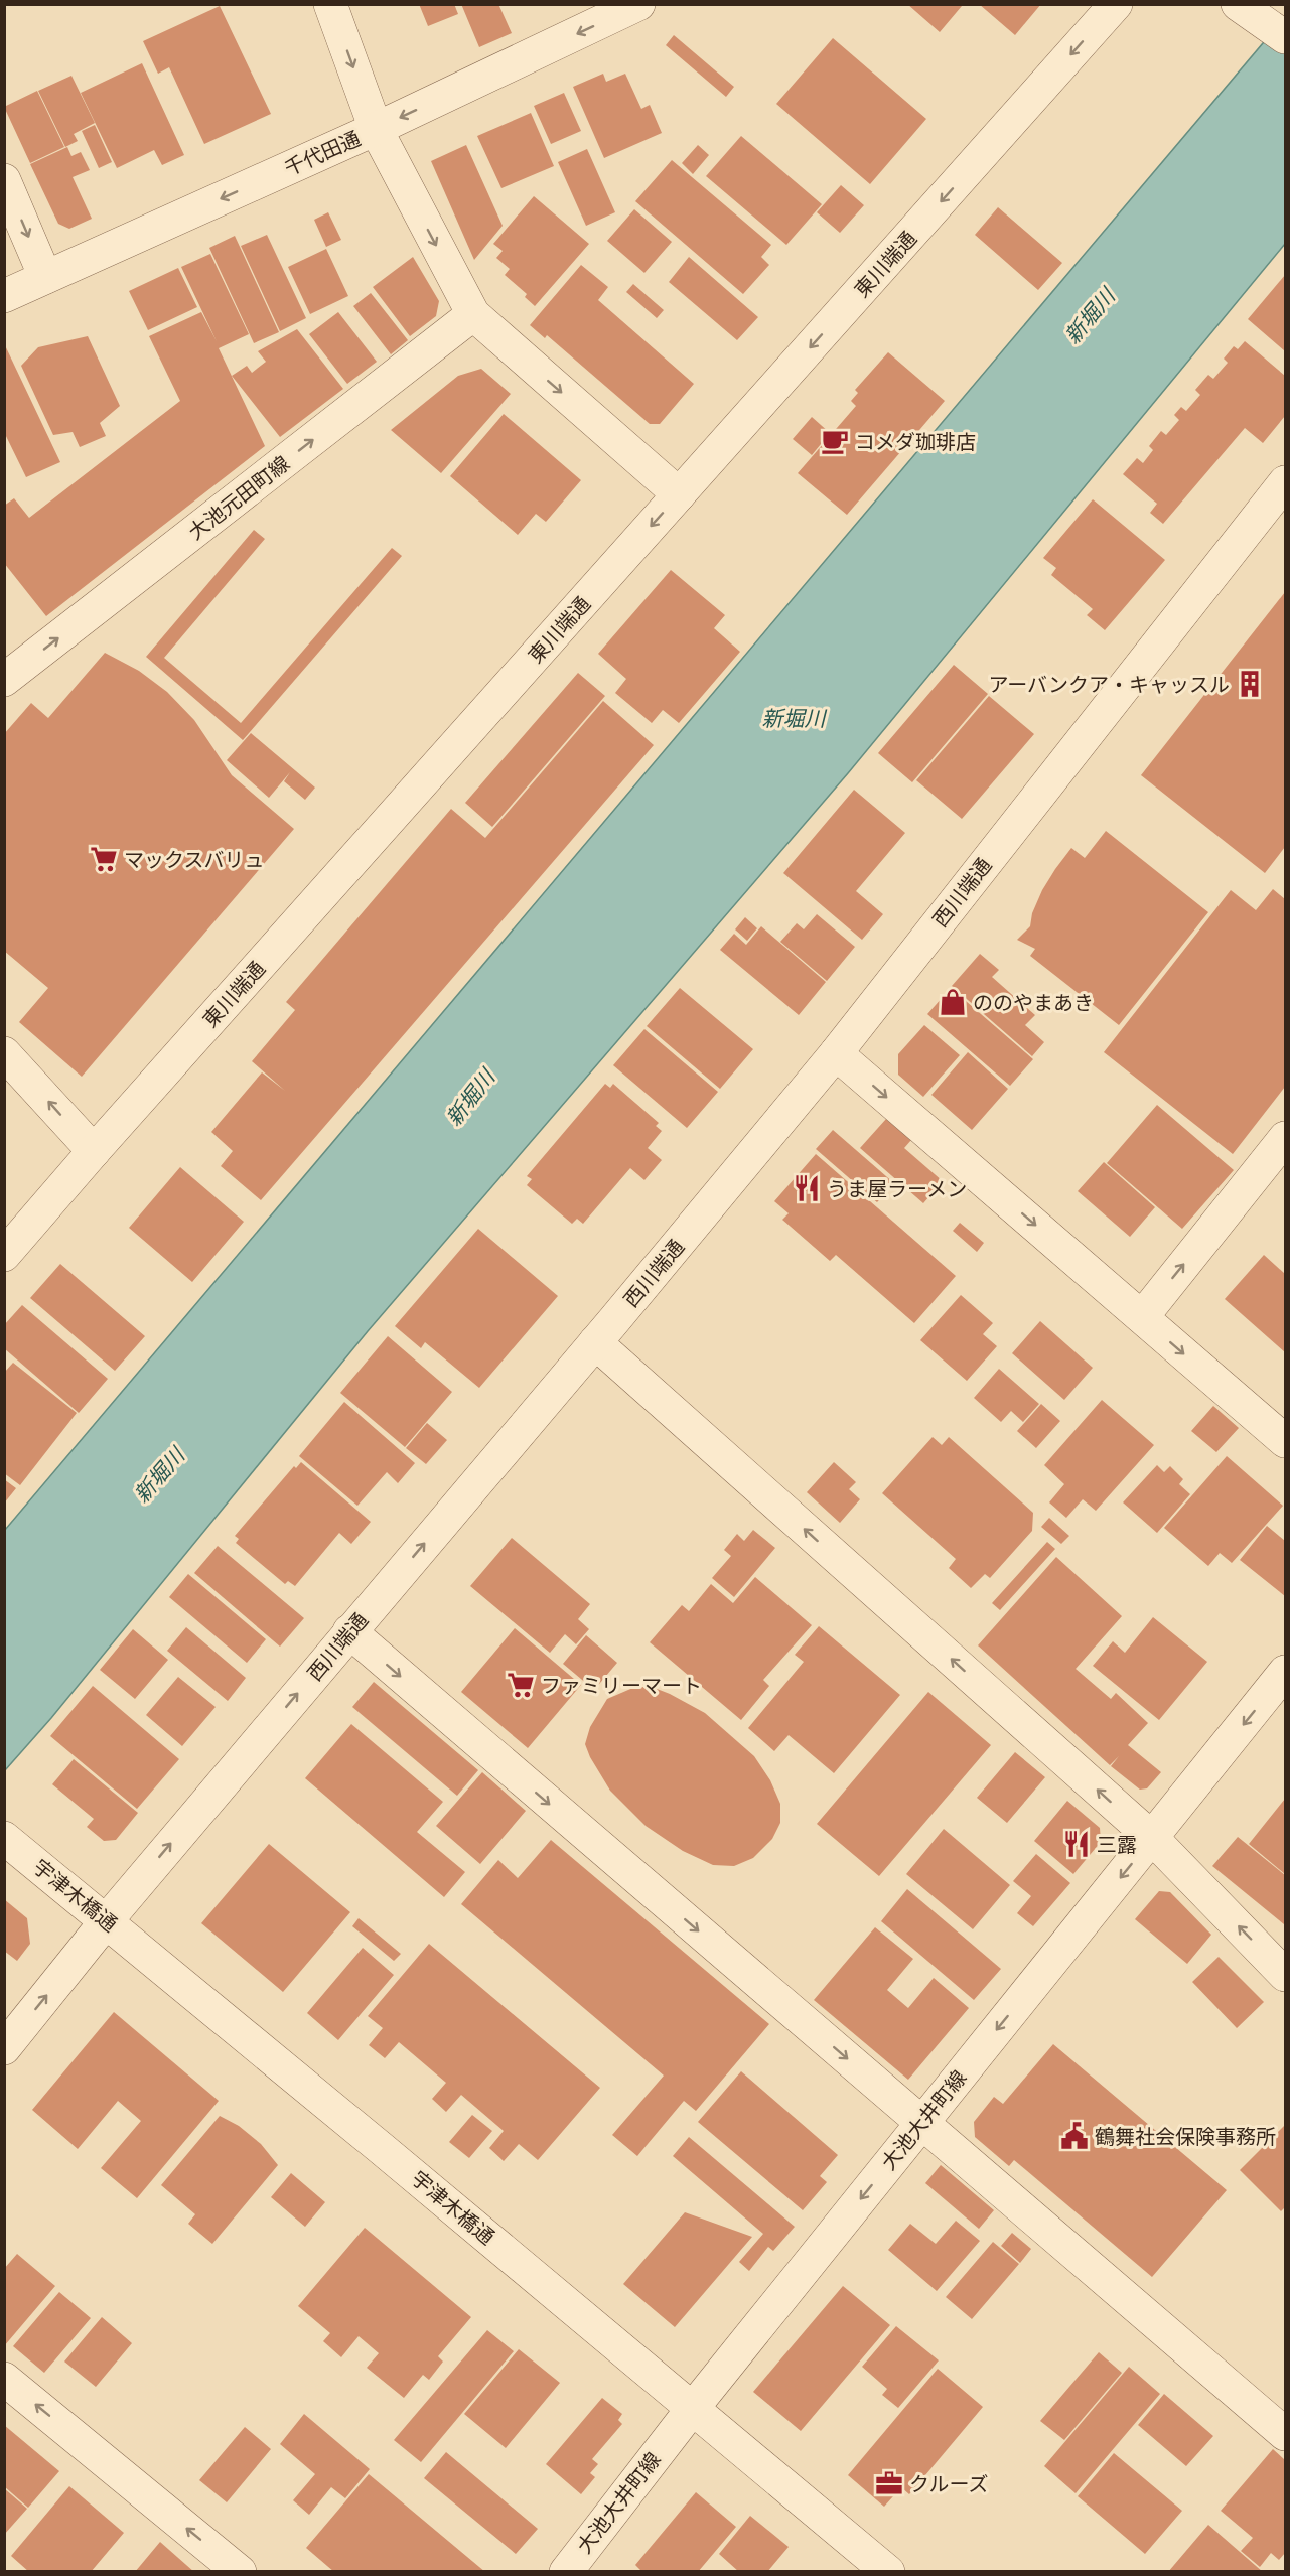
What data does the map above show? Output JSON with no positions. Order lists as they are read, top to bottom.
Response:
{
  "streets": {
    "street": [
      "千代田通",
      "東川端通",
      "大池元田町線",
      "西川端通",
      "宇津木橋通",
      "大池大井町線"
    ]
  },
  "crossings": [
    ["西川端通", "宇津木橋通"],
    ["宇津木橋通", "大池大井町線"]
  ],
  "one_way": [
    "千代田通",
    "東川端通",
    "大池元田町線",
    "西川端通",
    "大池大井町線"
  ],
  "water": ["新堀川"],
  "places": {
    "cafe": ["コメダ珈琲店"],
    "building": ["アーバンクア・キャッスル"],
    "supermarket": ["マックスバリュ", "ファミリーマート"],
    "shop": ["ののやまあき"],
    "restaurant": ["うま屋ラーメン", "三露"],
    "public building": ["鶴舞社会保険事務所"],
    "office": ["クルーズ"]
  }
}
